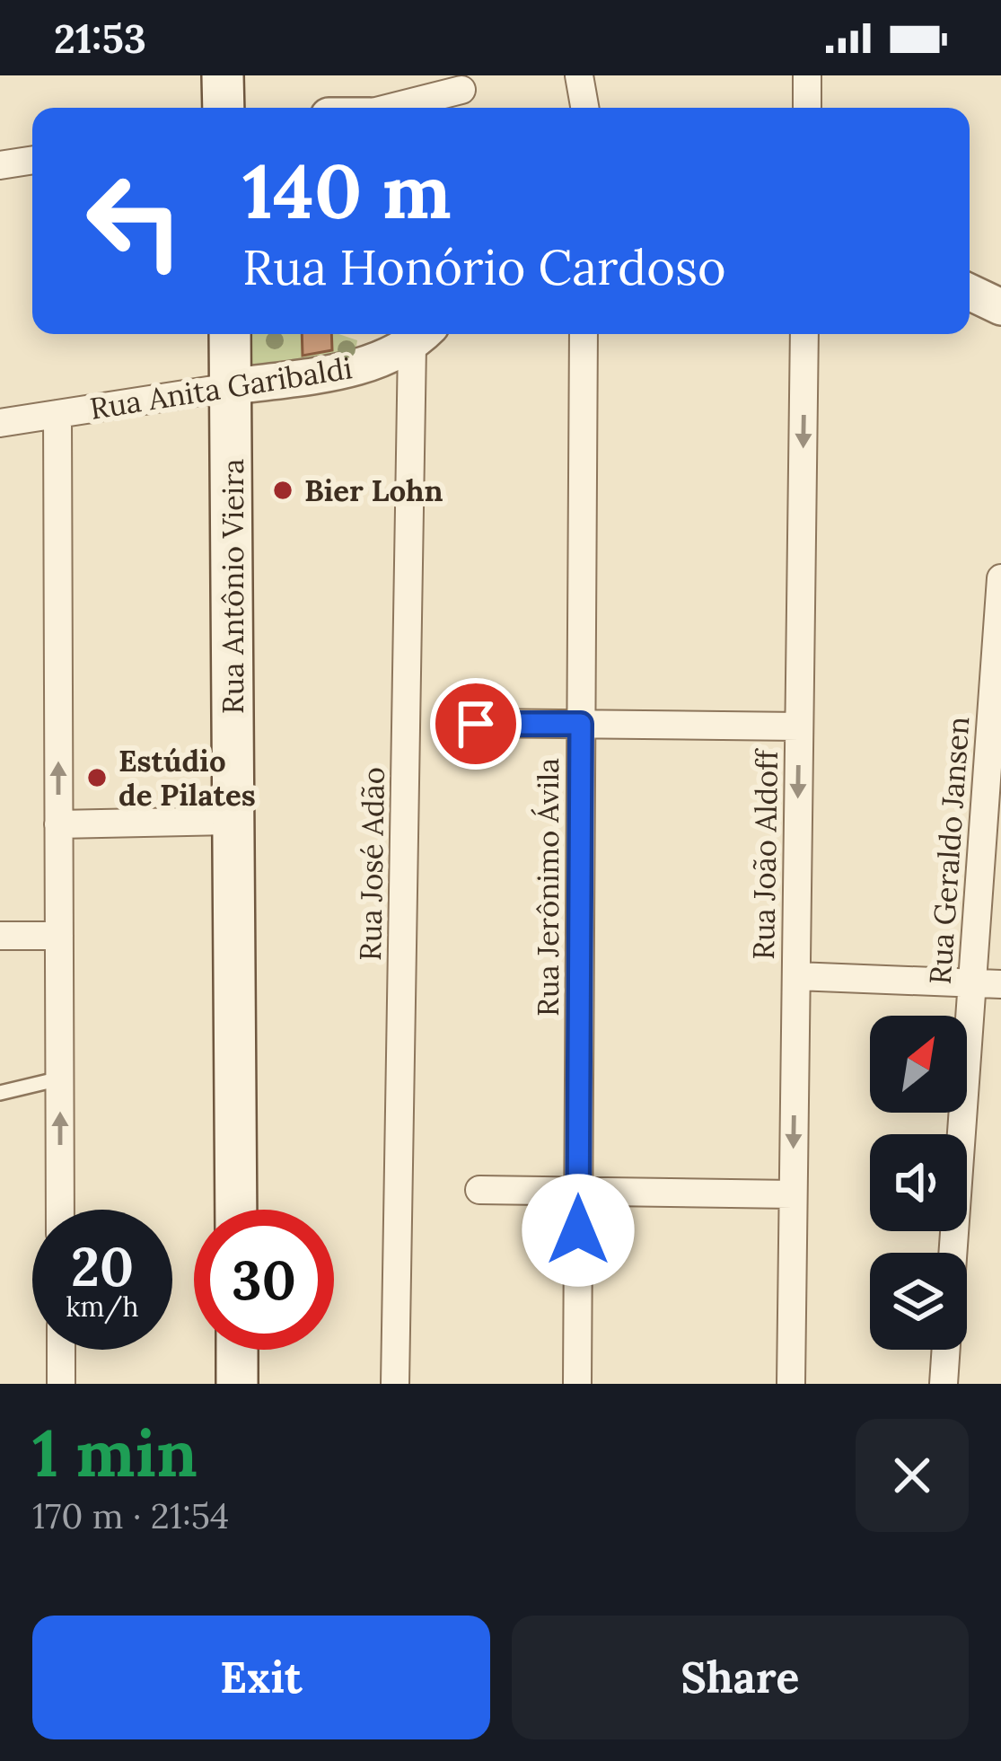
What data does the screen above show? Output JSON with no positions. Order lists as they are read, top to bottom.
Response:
{
  "streets": {
    "main road": ["Rua Antônio Vieira"],
    "street": [
      "Rua Anita Garibaldi",
      "Rua Geraldo Jansen",
      "Rua João Aldoff",
      "Rua José Adão",
      "Rua Jerônimo Ávila"
    ]
  },
  "crossings": [
    ["Rua Anita Garibaldi", "Rua Antônio Vieira"],
    ["Rua Anita Garibaldi", "Rua José Adão"]
  ],
  "one_way": ["Rua João Aldoff"],
  "places": ["Bier Lohn", "Estúdio de Pilates"],
  "north": "top right",
  "page": {
    "status": "21:53",
    "turn": ["140 m", "Rua Honório Cardoso"],
    "speed": "20 km/h",
    "limit": "30",
    "heading": ["1 min", "170 m · 21:54"],
    "buttons": ["Exit", "Share"]
  }
}
